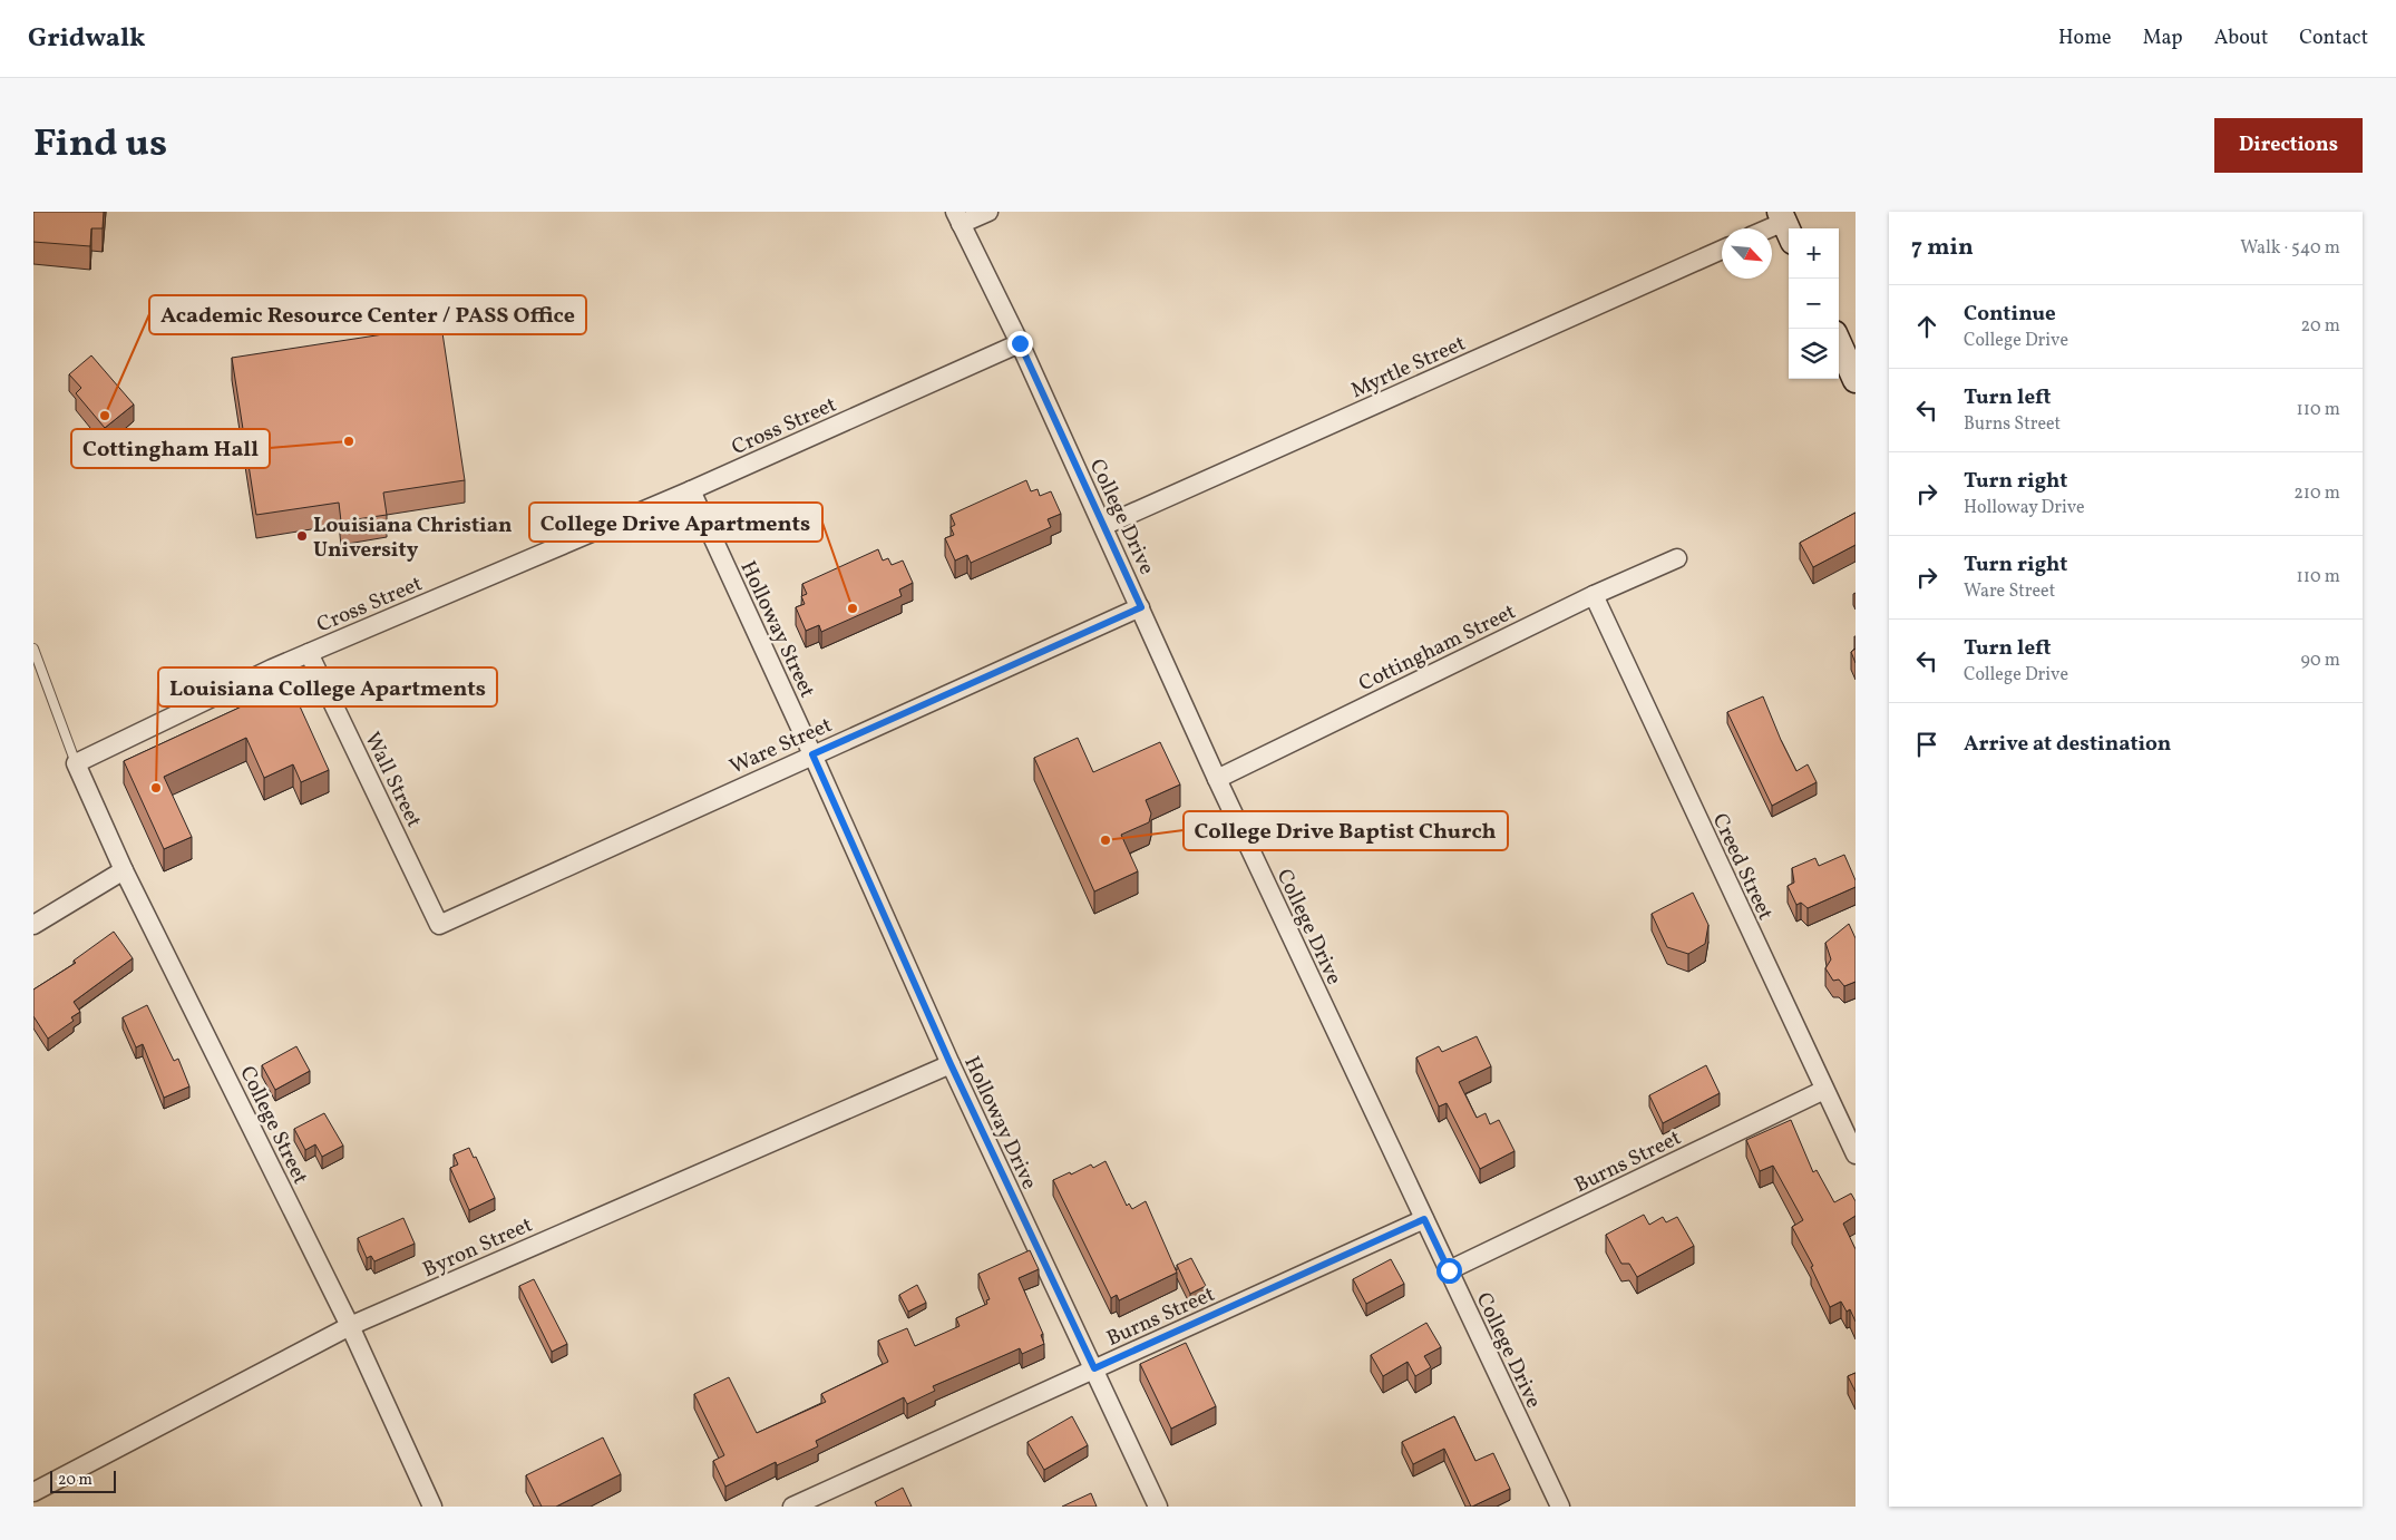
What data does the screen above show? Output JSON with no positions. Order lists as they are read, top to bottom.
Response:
{
  "streets": {
    "street": [
      "Myrtle Street",
      "Cross Street",
      "College Drive",
      "Holloway Street",
      "Cottingham Street",
      "Ware Street",
      "Wall Street",
      "Creed Street",
      "Holloway Drive",
      "College Street",
      "Burns Street",
      "Byron Street"
    ]
  },
  "crossings": [
    ["Myrtle Street", "College Drive"],
    ["Cross Street", "College Drive"],
    ["Cross Street", "Holloway Street"],
    ["Cross Street", "Wall Street"],
    ["Cross Street", "College Street"],
    ["College Drive", "Cottingham Street"],
    ["College Drive", "Ware Street"],
    ["College Drive", "Burns Street"],
    ["Holloway Street", "Ware Street"],
    ["Holloway Street", "Holloway Drive"],
    ["Cottingham Street", "Creed Street"],
    ["Ware Street", "Wall Street"],
    ["Ware Street", "Holloway Drive"],
    ["Creed Street", "Burns Street"],
    ["Holloway Drive", "Burns Street"],
    ["Holloway Drive", "Byron Street"],
    ["College Street", "Byron Street"]
  ],
  "places": [
    "Academic Resource Center / PASS Office",
    "Cottingham Hall",
    "Louisiana Christian University",
    "College Drive Apartments",
    "Louisiana College Apartments",
    "College Drive Baptist Church"
  ],
  "scale_bar": "20 m",
  "north": "bottom right",
  "page": {
    "header": "Gridwalk",
    "nav": [
      "Home",
      "Map",
      "About",
      "Contact"
    ],
    "title": "Find us",
    "buttons": "Directions",
    "heading": ["7 min", "Walk · 540 m"],
    "map_buttons": ["+", "−"],
    "list": [
      ["Continue", "College Drive", "20 m"],
      ["Turn left", "Burns Street", "110 m"],
      ["Turn right", "Holloway Drive", "210 m"],
      ["Turn right", "Ware Street", "110 m"],
      ["Turn left", "College Drive", "90 m"],
      "Arrive at destination"
    ],
    "scale": "20 m"
  }
}
